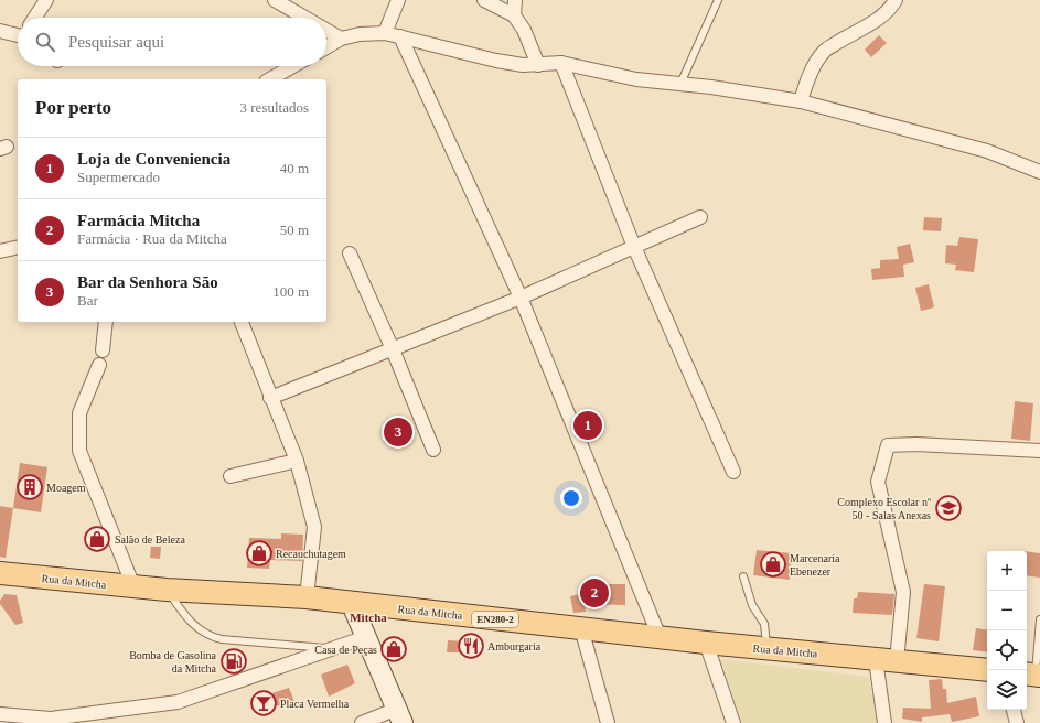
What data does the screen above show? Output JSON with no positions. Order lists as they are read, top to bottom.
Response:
{
  "streets": {
    "main road": ["Rua da Mitcha", "EN280-2"]
  },
  "districts": ["Mitcha"],
  "places": {
    "building": ["Moagem"],
    "school or university": ["Complexo Escolar nº 50 - Salas Anexas"],
    "shop": [
      "Salão de Beleza",
      "Recauchutagem",
      "Marcenaria Ebenezer",
      "Casa de Peças"
    ],
    "restaurant": ["Amburgaria"],
    "fuel station": ["Bomba de Gasolina da Mitcha"],
    "bar": ["Placa Vermelha"]
  },
  "page": {
    "search": "Pesquisar aqui",
    "heading": ["Por perto", "3 resultados"],
    "list": [
      {
        "mark": "1",
        "name": "Loja de Conveniencia",
        "note": "Supermercado",
        "value": "40 m"
      },
      {
        "mark": "2",
        "name": "Farmácia Mitcha",
        "note": "Farmácia · Rua da Mitcha",
        "value": "50 m"
      },
      {
        "mark": "3",
        "name": "Bar da Senhora São",
        "note": "Bar",
        "value": "100 m"
      }
    ],
    "pins": ["1", "3", "2"],
    "map_buttons": ["+", "−"]
  }
}
